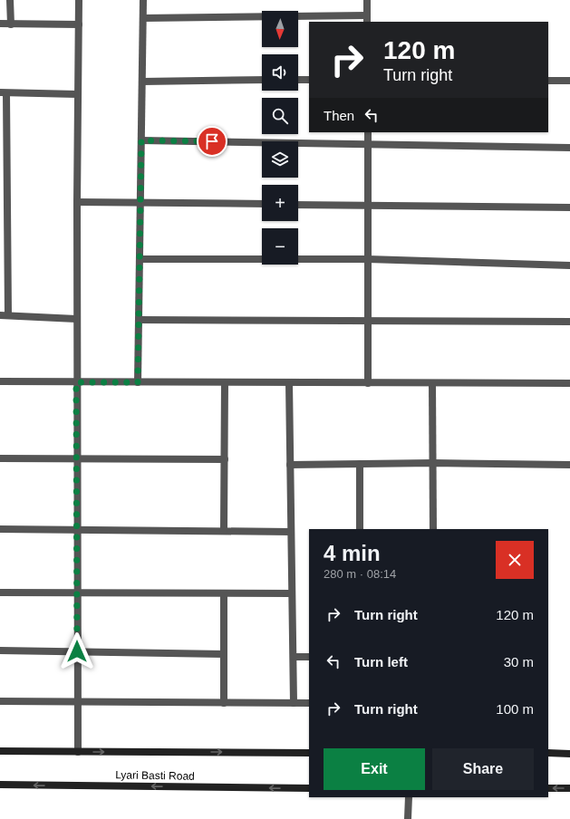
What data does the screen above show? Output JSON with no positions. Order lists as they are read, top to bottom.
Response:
{
  "streets": {
    "main road": ["Lyari Basti Road"]
  },
  "north": "bottom",
  "page": {
    "map_buttons": ["+", "−"],
    "turn": ["120 m", "Turn right"],
    "then": "Then",
    "heading": ["4 min", "280 m · 08:14"],
    "list": [
      {
        "name": "Turn right",
        "value": "120 m"
      },
      {
        "name": "Turn left",
        "value": "30 m"
      },
      {
        "name": "Turn right",
        "value": "100 m"
      }
    ],
    "buttons": ["Exit", "Share"]
  }
}
